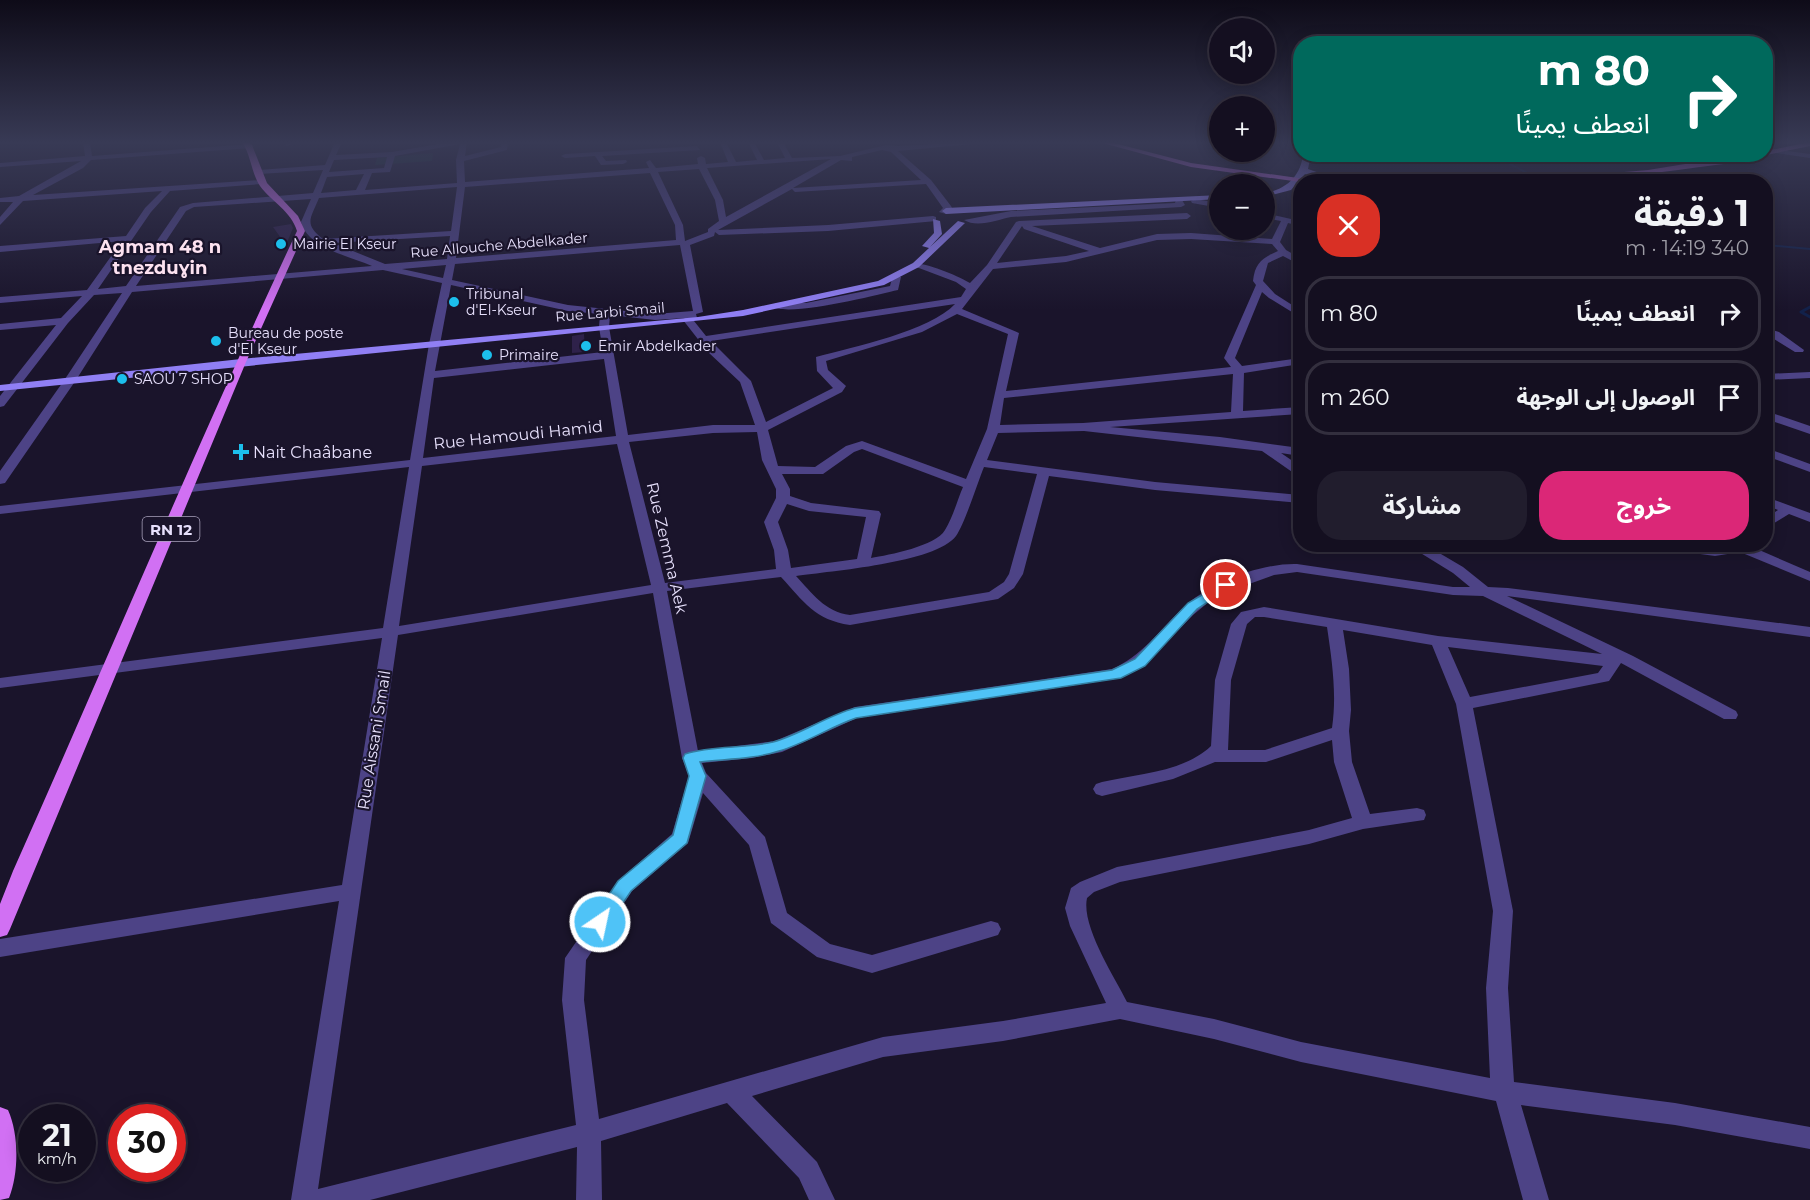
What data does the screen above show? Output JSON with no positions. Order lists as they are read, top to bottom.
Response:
{
  "streets": {
    "main road": ["Rue Larbi Smail", "RN 12"],
    "street": [
      "Rue Allouche Abdelkader",
      "Rue Hamoudi Hamid",
      "Rue Zemma Aek",
      "Rue Aissani Smail"
    ]
  },
  "crossings": [
    ["Rue Allouche Abdelkader", "RN 12"],
    ["Rue Allouche Abdelkader", "Rue Aissani Smail"],
    ["Rue Larbi Smail", "RN 12"],
    ["Rue Larbi Smail", "Rue Zemma Aek"],
    ["Rue Larbi Smail", "Rue Aissani Smail"],
    ["Rue Hamoudi Hamid", "RN 12"],
    ["Rue Hamoudi Hamid", "Rue Zemma Aek"],
    ["Rue Hamoudi Hamid", "Rue Aissani Smail"]
  ],
  "districts": ["Agmam 48 n tnezduɣin"],
  "places": {
    "other": [
      "Mairie El Kseur",
      "Tribunal d'El-Kseur",
      "Bureau de poste d'El Kseur",
      "Emir Abdelkader",
      "Primaire",
      "SAOU 7 SHOP"
    ],
    "health": ["Nait Chaâbane"]
  },
  "page": {
    "map_buttons": ["+", "−"],
    "turn": ["80 m", "انعطف يمينًا"],
    "heading": ["1 دقيقة", "340 m · 14:19"],
    "list": [
      {
        "name": "انعطف يمينًا",
        "value": "80 m"
      },
      {
        "name": "الوصول إلى الوجهة",
        "value": "260 m"
      }
    ],
    "buttons": ["خروج", "مشاركة"],
    "speed": "21 km/h",
    "limit": "30"
  }
}
